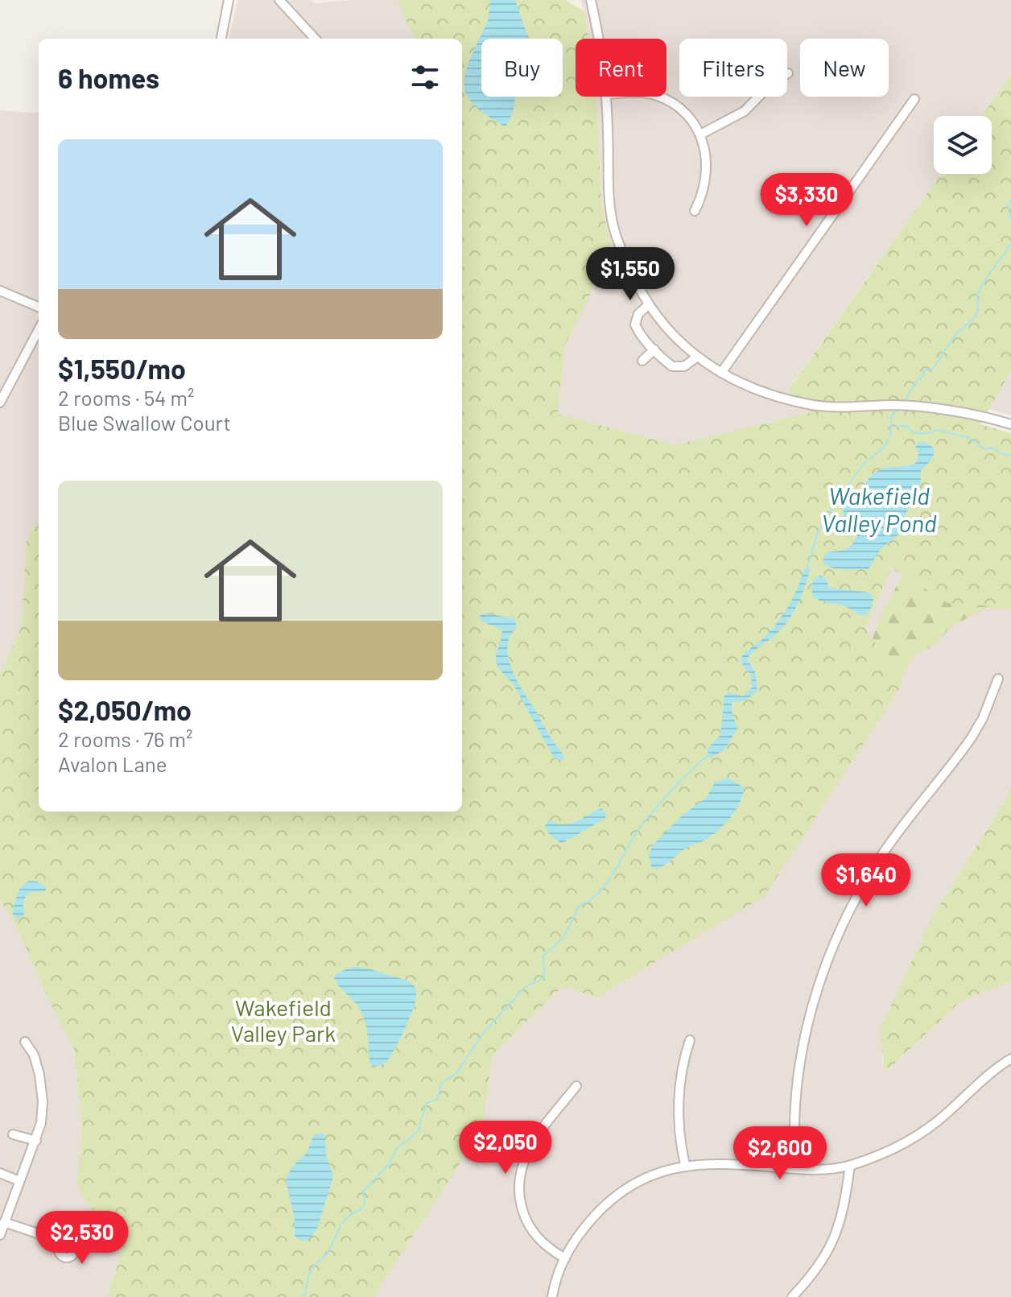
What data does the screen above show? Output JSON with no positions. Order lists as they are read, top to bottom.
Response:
{
  "water": ["Wakefield Valley Pond"],
  "parks": ["Wakefield Valley Park"],
  "page": {
    "chip": [
      "Buy",
      "Rent",
      "Filters",
      "New"
    ],
    "heading": "6 homes",
    "list": [
      {
        "name": "$1,550/mo",
        "note": "2 rooms · 54 m² · Blue Swallow Court"
      },
      {
        "name": "$2,050/mo",
        "note": "2 rooms · 76 m² · Avalon Lane"
      }
    ],
    "price": [
      "$3,330",
      "$1,550",
      "$1,640",
      "$2,050",
      "$2,600",
      "$2,530"
    ]
  }
}
